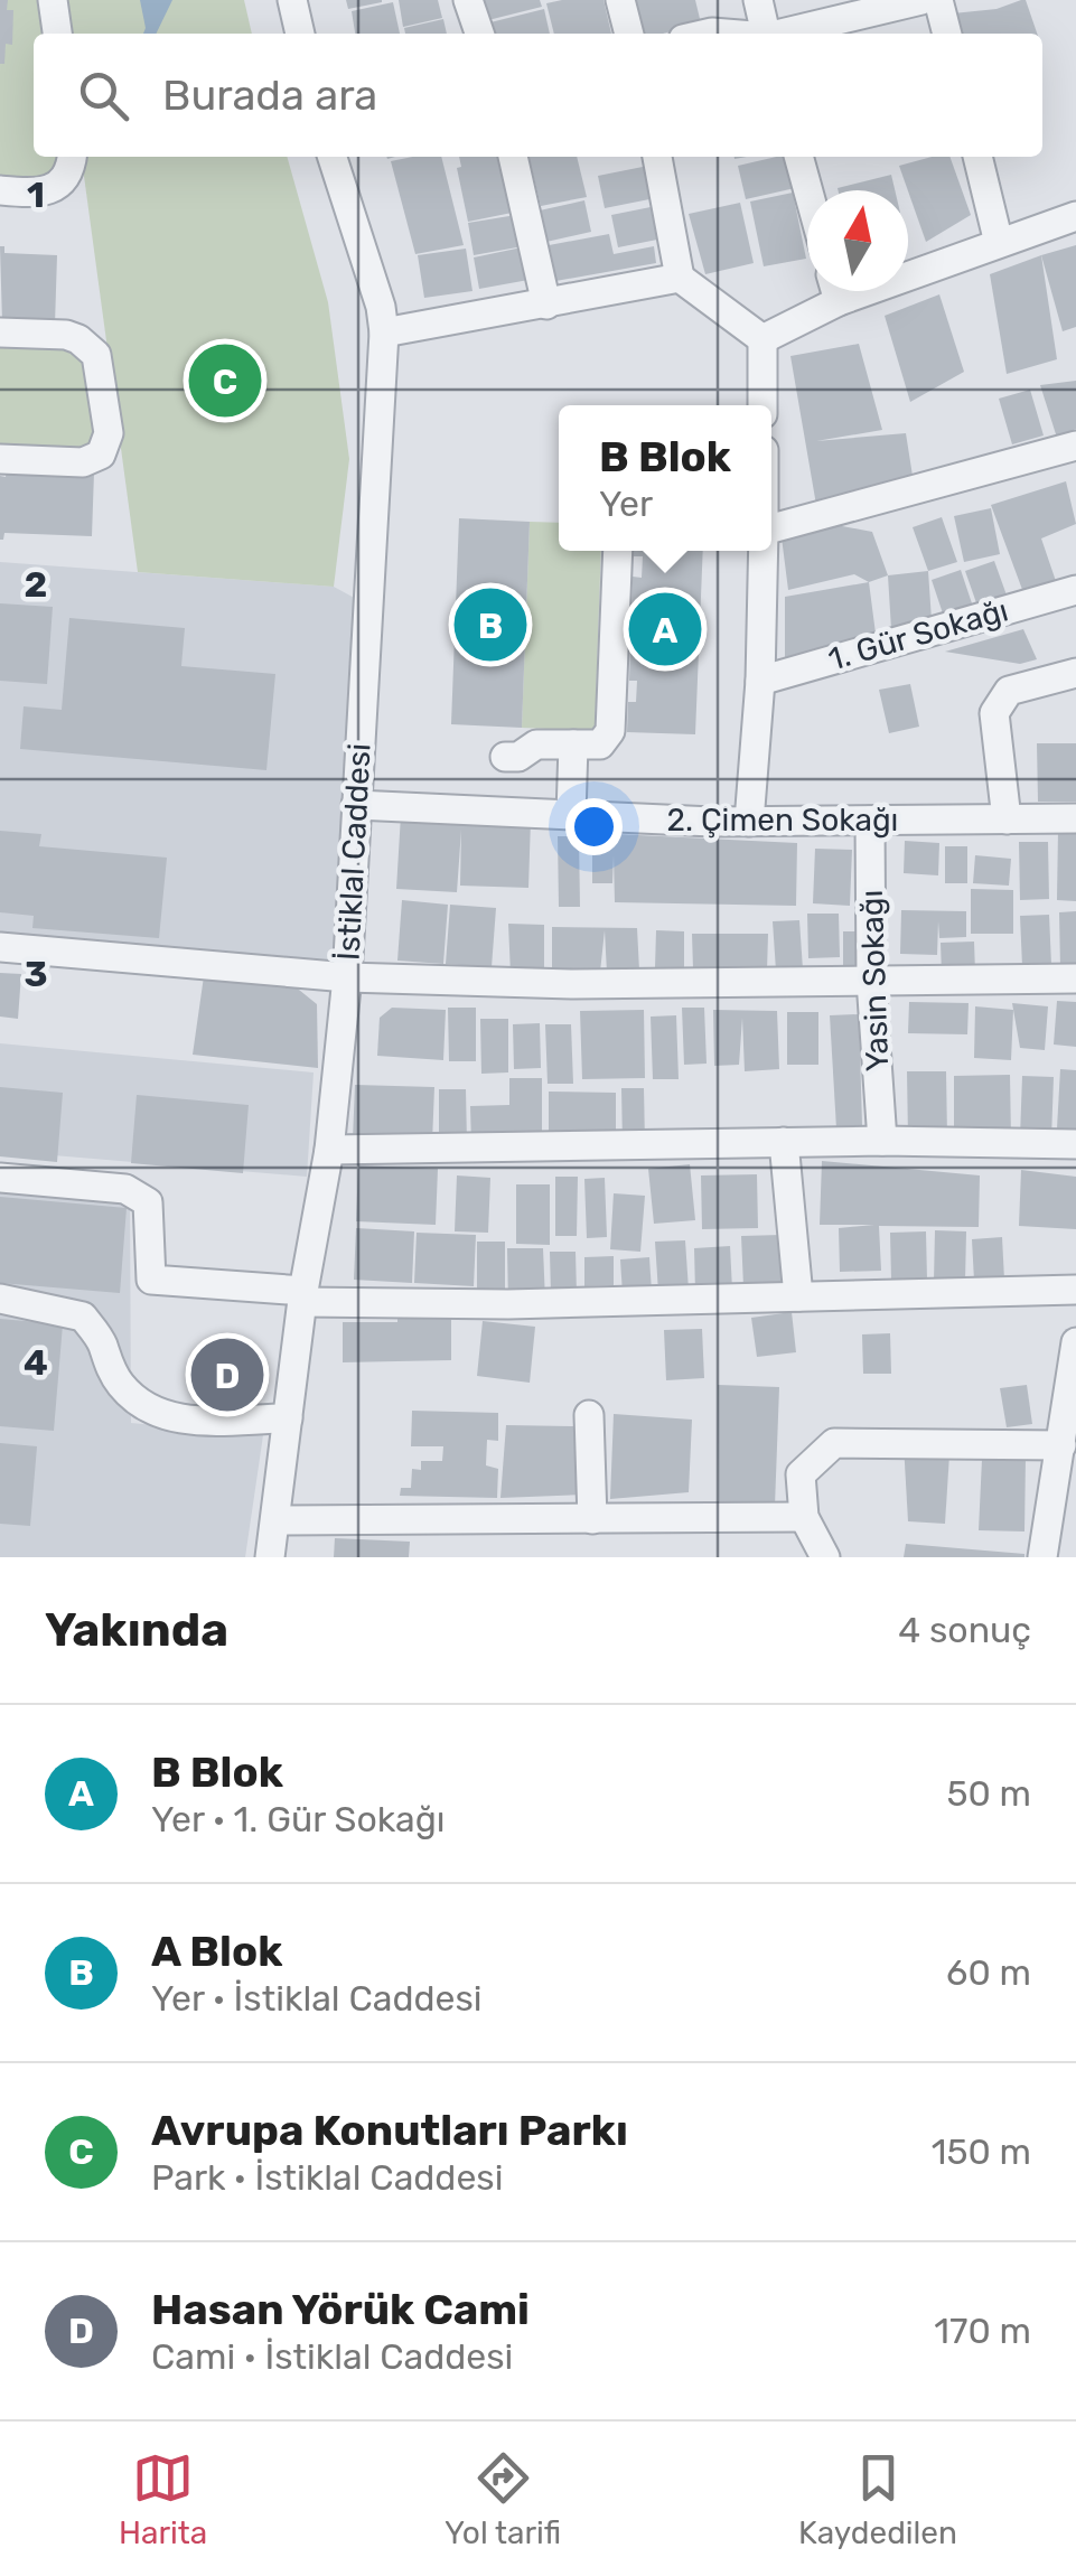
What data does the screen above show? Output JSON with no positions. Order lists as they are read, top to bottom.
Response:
{
  "streets": {
    "street": [
      "1. Gür Sokağı",
      "2. Çimen Sokağı",
      "İstiklal Caddesi",
      "Yasin Sokağı"
    ]
  },
  "crossings": [
    ["2. Çimen Sokağı", "İstiklal Caddesi"],
    ["2. Çimen Sokağı", "Yasin Sokağı"]
  ],
  "north": "top",
  "page": {
    "search": "Burada ara",
    "pins": [
      "C",
      "B",
      "A",
      "D"
    ],
    "popup": ["B Blok", "Yer"],
    "heading": ["Yakında", "4 sonuç"],
    "list": [
      {
        "mark": "A",
        "name": "B Blok",
        "note": "Yer · 1. Gür Sokağı",
        "value": "50 m"
      },
      {
        "mark": "B",
        "name": "A Blok",
        "note": "Yer · İstiklal Caddesi",
        "value": "60 m"
      },
      {
        "mark": "C",
        "name": "Avrupa Konutları Parkı",
        "note": "Park · İstiklal Caddesi",
        "value": "150 m"
      },
      {
        "mark": "D",
        "name": "Hasan Yörük Cami",
        "note": "Cami · İstiklal Caddesi",
        "value": "170 m"
      }
    ],
    "nav": ["Harita", "Yol tarifi", "Kaydedilen"]
  },
  "grid": {
    "rows": [
      "1",
      "2",
      "3",
      "4"
    ]
  }
}
